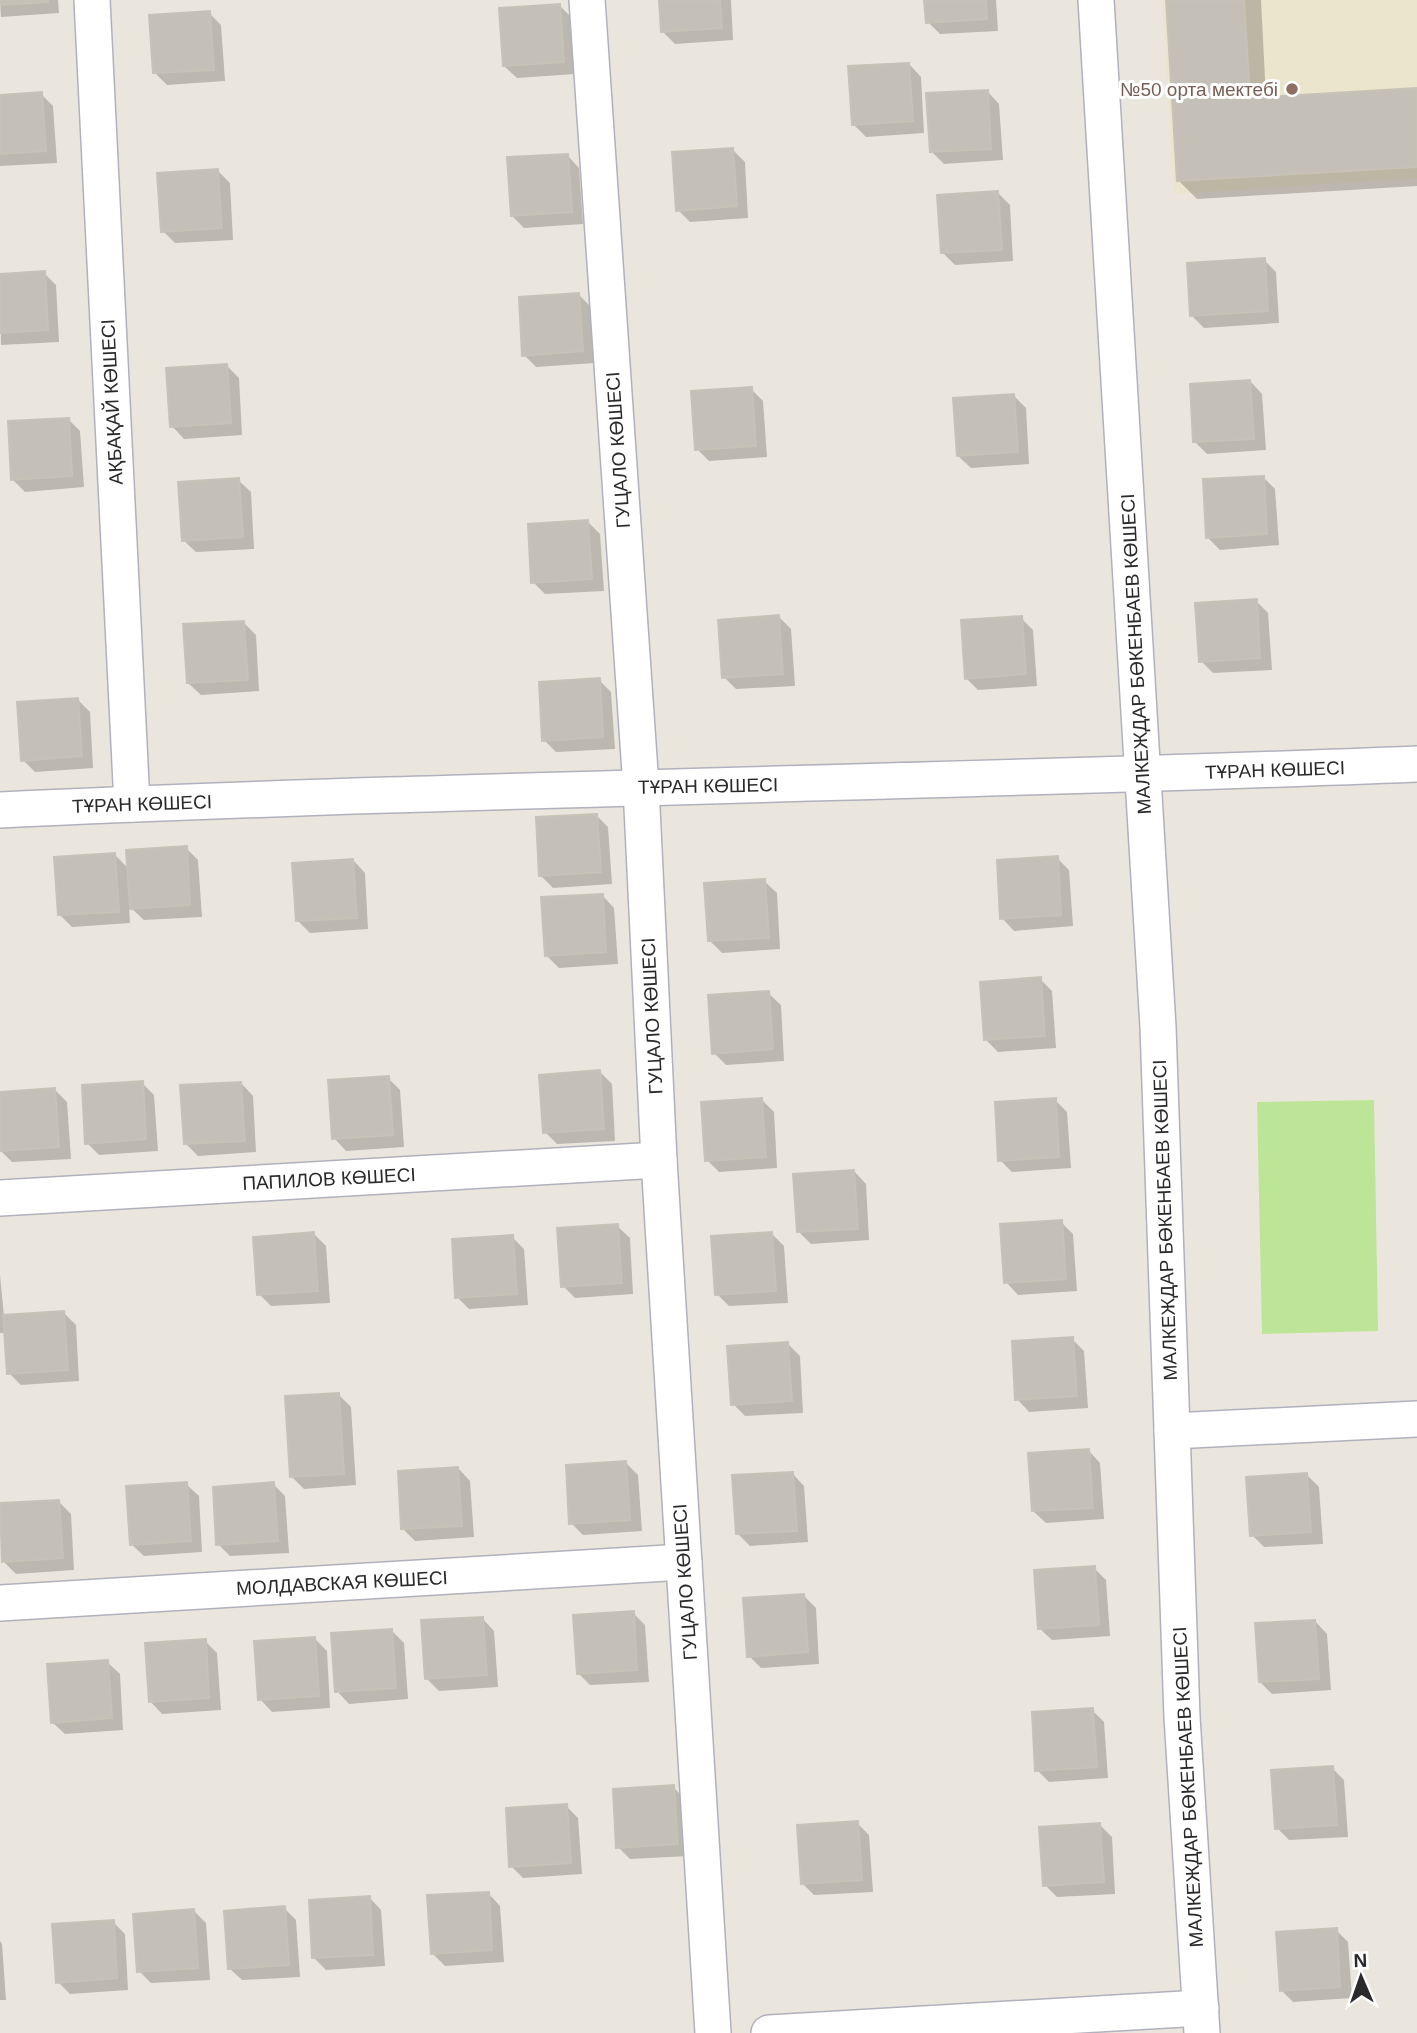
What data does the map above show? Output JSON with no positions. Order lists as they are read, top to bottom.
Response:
{
  "streets": {
    "street": [
      "АҚБАҚАЙ КӨШЕСІ",
      "ГУЦАЛО КӨШЕСІ",
      "МАЛКЕЖДАР БӨКЕНБАЕВ КӨШЕСІ",
      "ТҰРАН КӨШЕСІ",
      "ПАПИЛОВ КӨШЕСІ",
      "МОЛДАВСКАЯ КӨШЕСІ"
    ]
  },
  "crossings": [
    ["АҚБАҚАЙ КӨШЕСІ", "ТҰРАН КӨШЕСІ"],
    ["ГУЦАЛО КӨШЕСІ", "ТҰРАН КӨШЕСІ"],
    ["ГУЦАЛО КӨШЕСІ", "ПАПИЛОВ КӨШЕСІ"],
    ["ГУЦАЛО КӨШЕСІ", "МОЛДАВСКАЯ КӨШЕСІ"],
    ["МАЛКЕЖДАР БӨКЕНБАЕВ КӨШЕСІ", "ТҰРАН КӨШЕСІ"]
  ],
  "places": ["№50 орта мектебі"],
  "north": "top"
}
